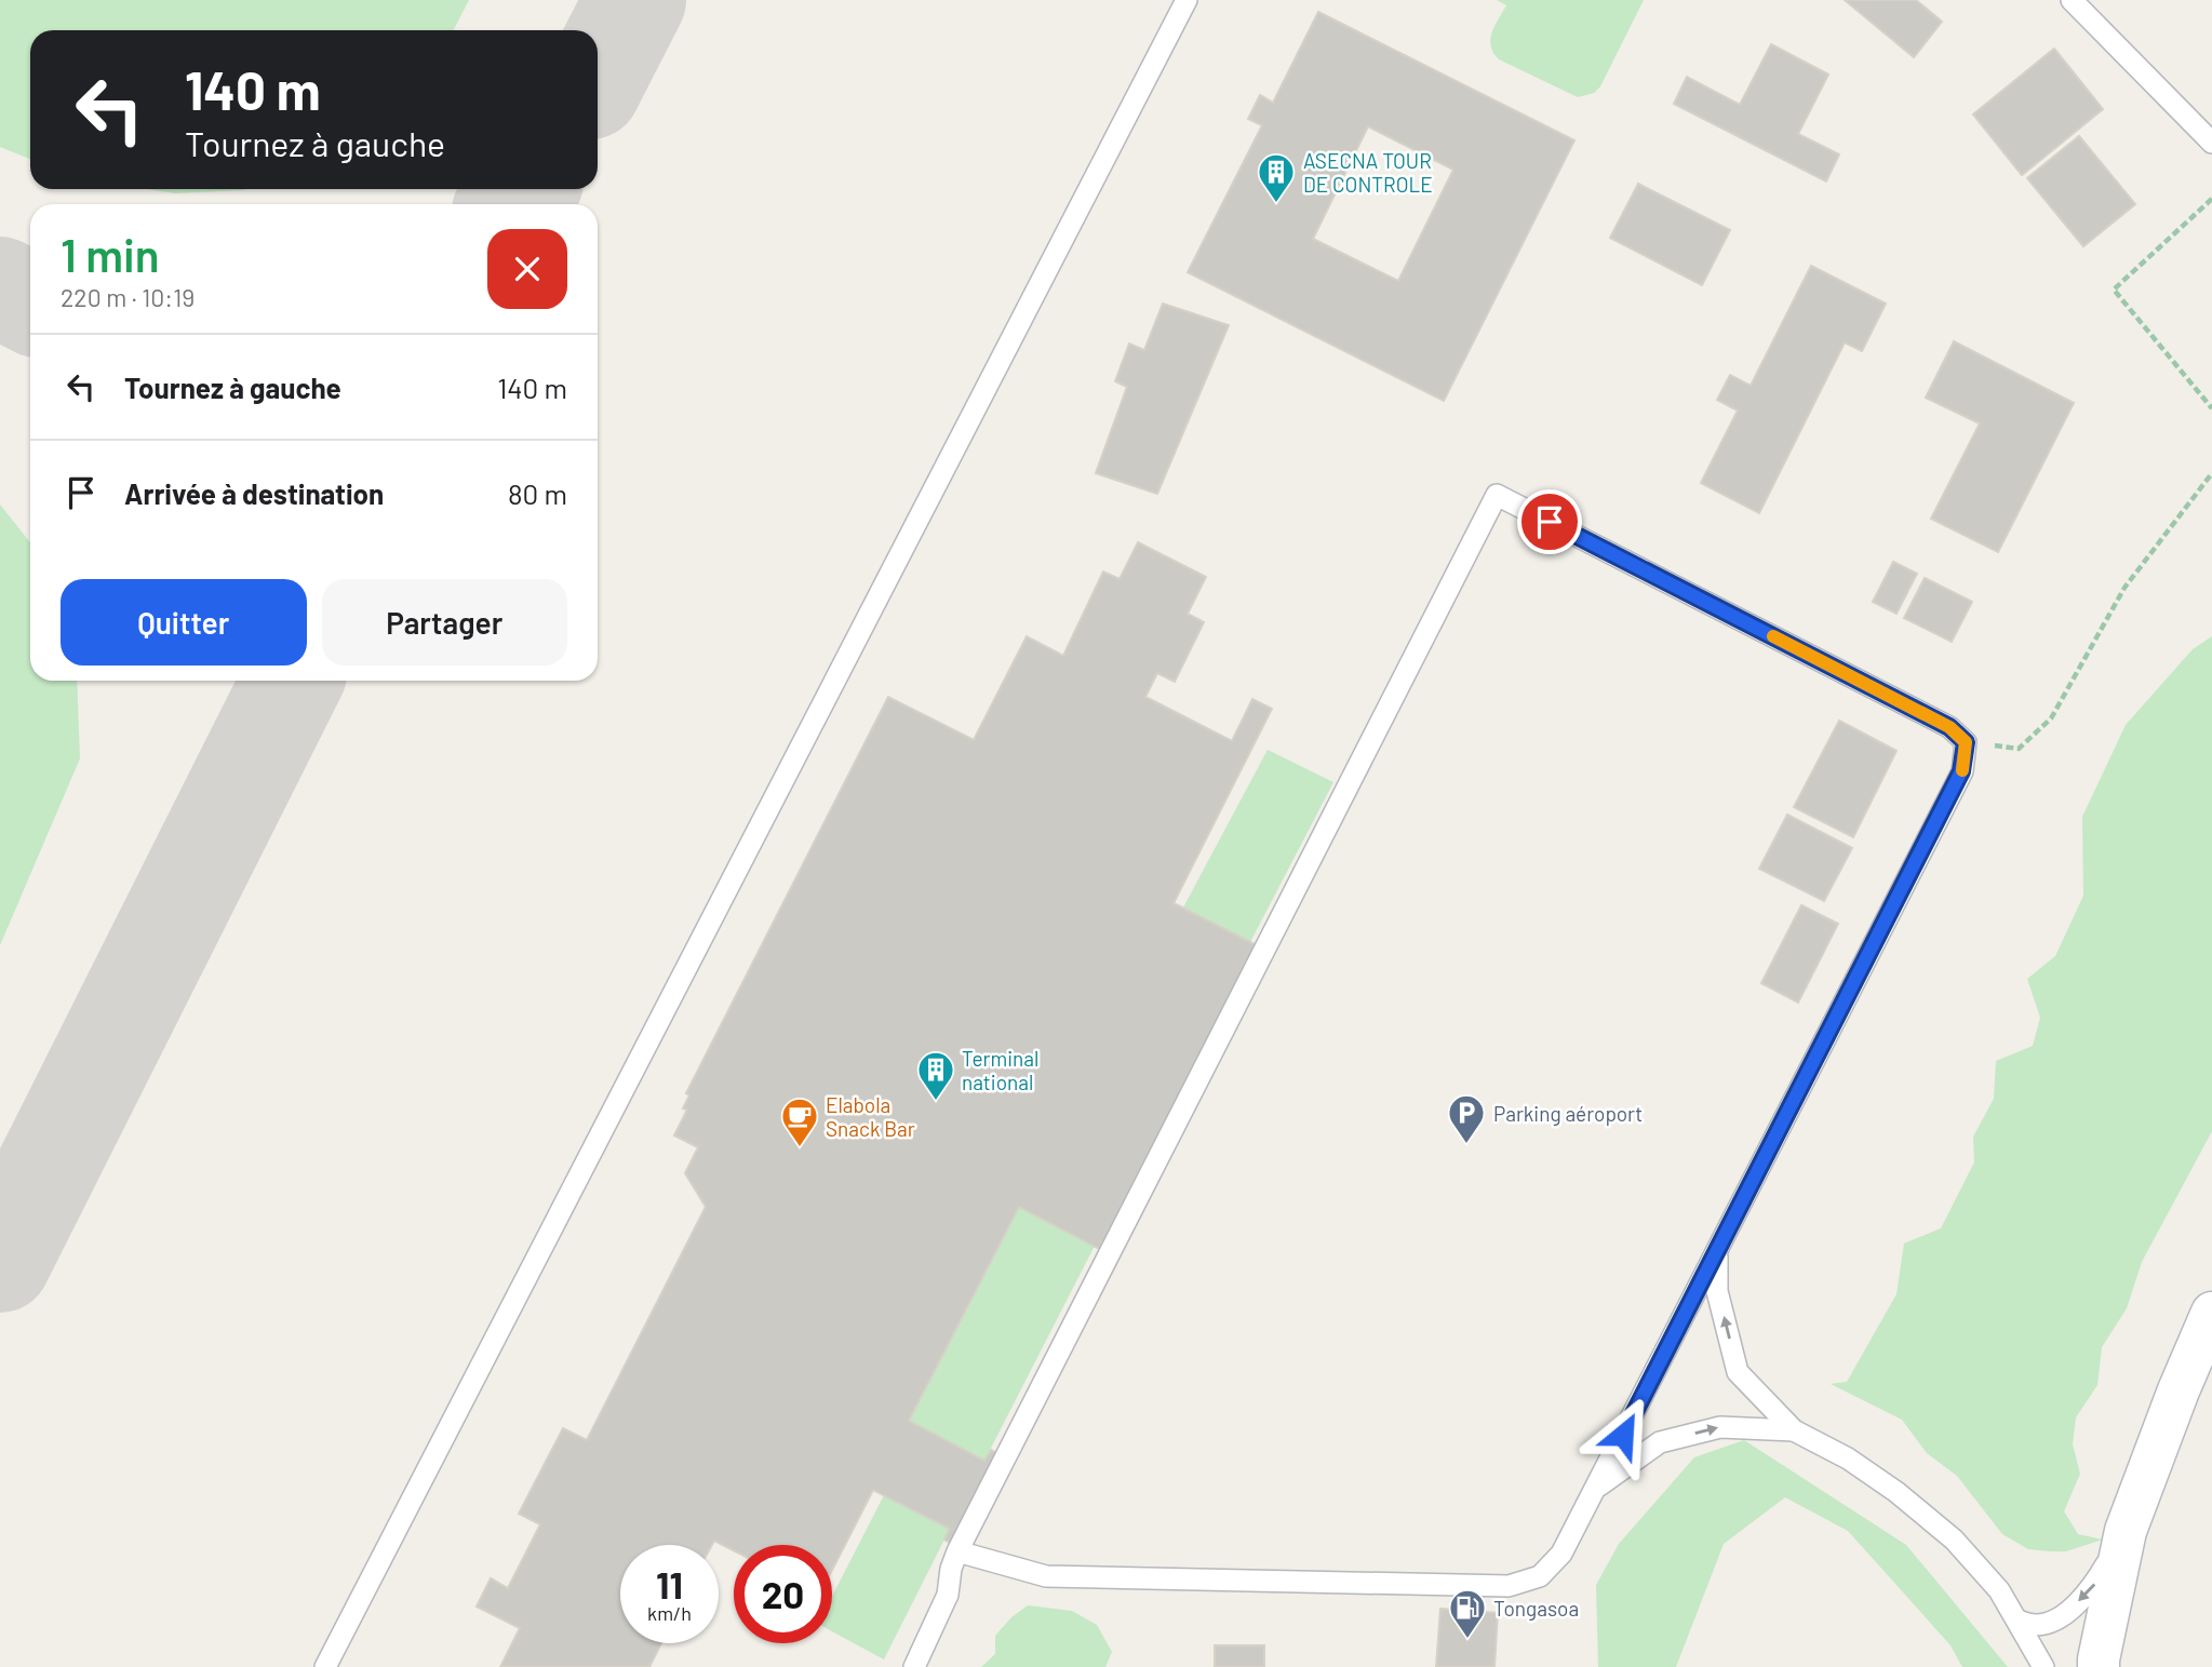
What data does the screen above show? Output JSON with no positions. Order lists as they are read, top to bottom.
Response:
{
  "places": {
    "building": ["ASECNA TOUR DE CONTROLE", "Terminal national"],
    "parking": ["Parking aéroport"],
    "cafe": ["Elabola Snack Bar"],
    "fuel station": ["Tongasoa"]
  },
  "page": {
    "turn": ["140 m", "Tournez à gauche"],
    "heading": ["1 min", "220 m · 10:19"],
    "list": [
      {
        "name": "Tournez à gauche",
        "value": "140 m"
      },
      {
        "name": "Arrivée à destination",
        "value": "80 m"
      }
    ],
    "buttons": ["Quitter", "Partager"],
    "speed": "11 km/h",
    "limit": "20"
  }
}
